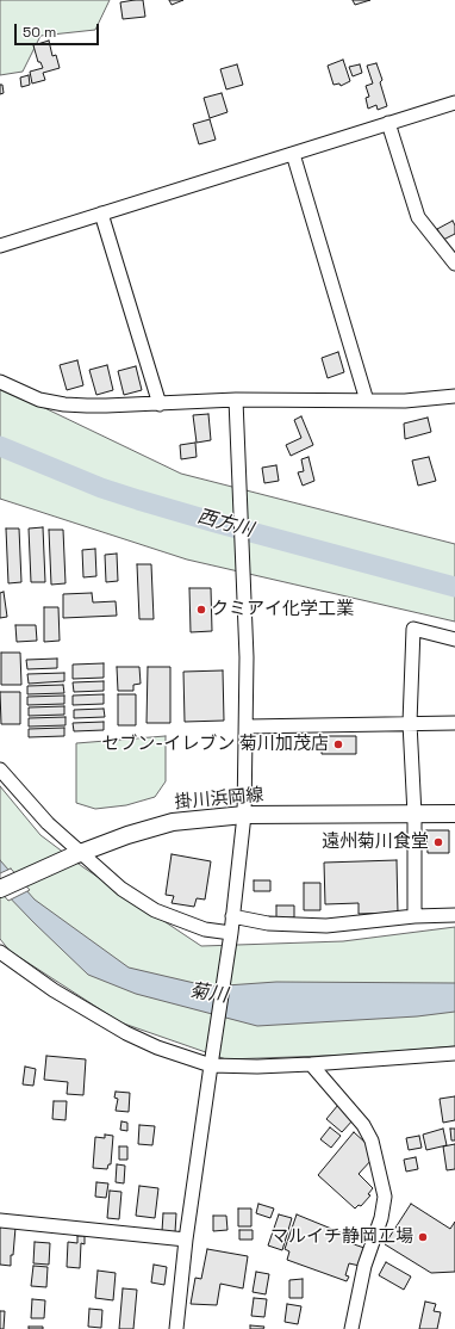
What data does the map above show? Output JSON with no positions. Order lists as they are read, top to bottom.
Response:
{
  "streets": {
    "main road": ["掛川浜岡線"]
  },
  "water": ["西方川", "菊川"],
  "places": [
    "クミアイ化学工業",
    "セブン-イレブン 菊川加茂店",
    "遠州菊川食堂",
    "マルイチ静岡工場"
  ],
  "scale_bar": "50 m"
}
